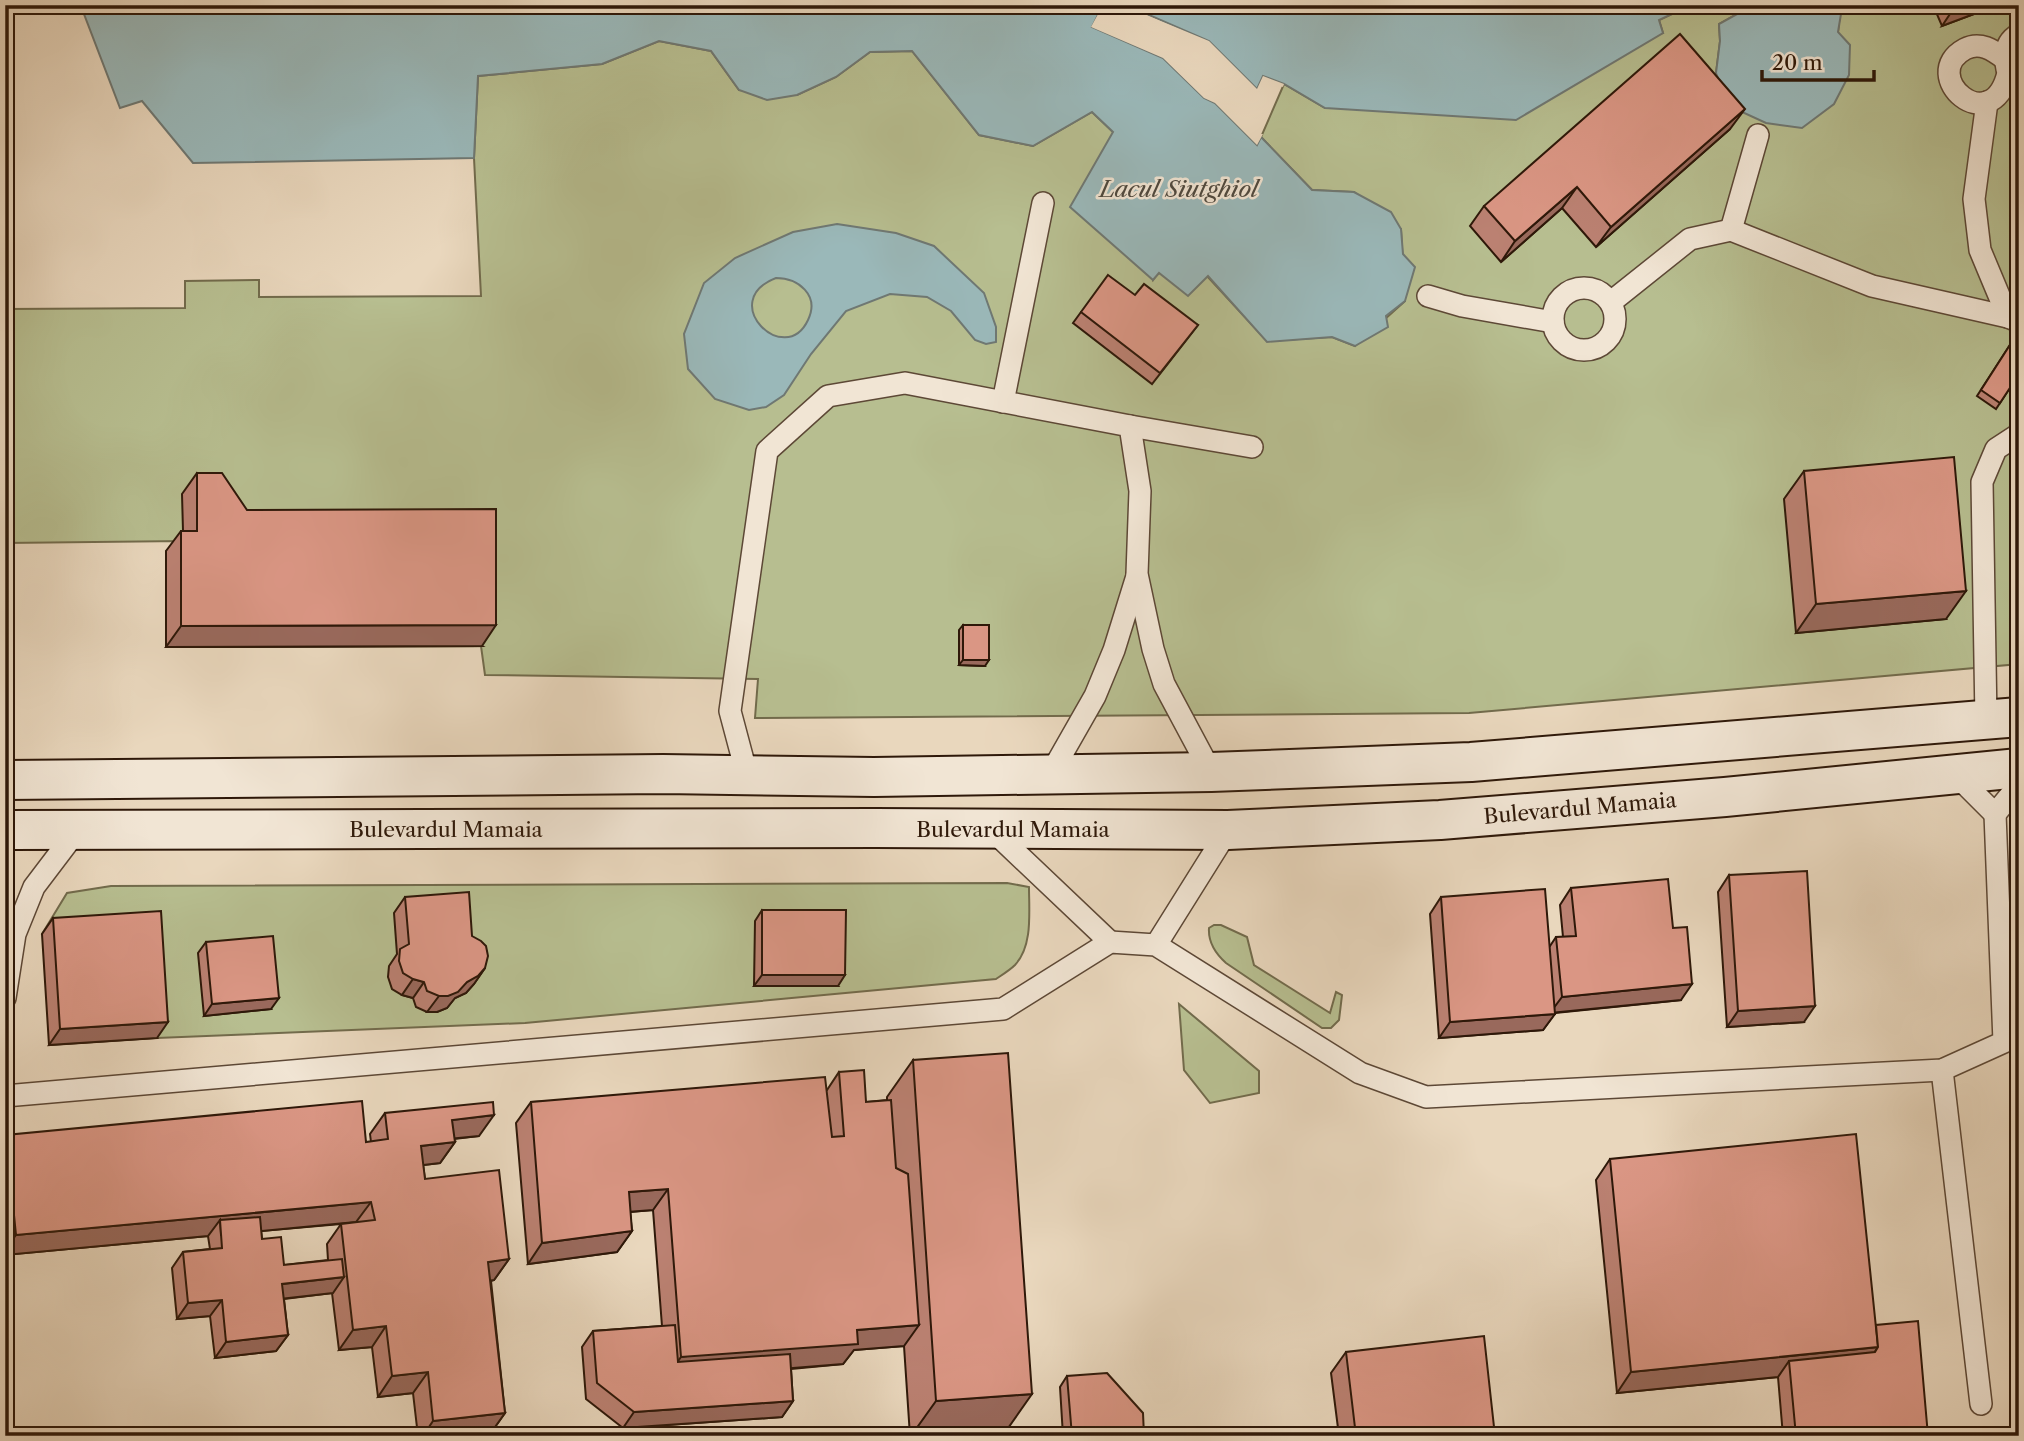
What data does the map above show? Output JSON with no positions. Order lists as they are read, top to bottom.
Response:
{
  "streets": {
    "main road": ["Bulevardul Mamaia"]
  },
  "water": ["Lacul Siutghiol"],
  "scale_bar": "20 m"
}
